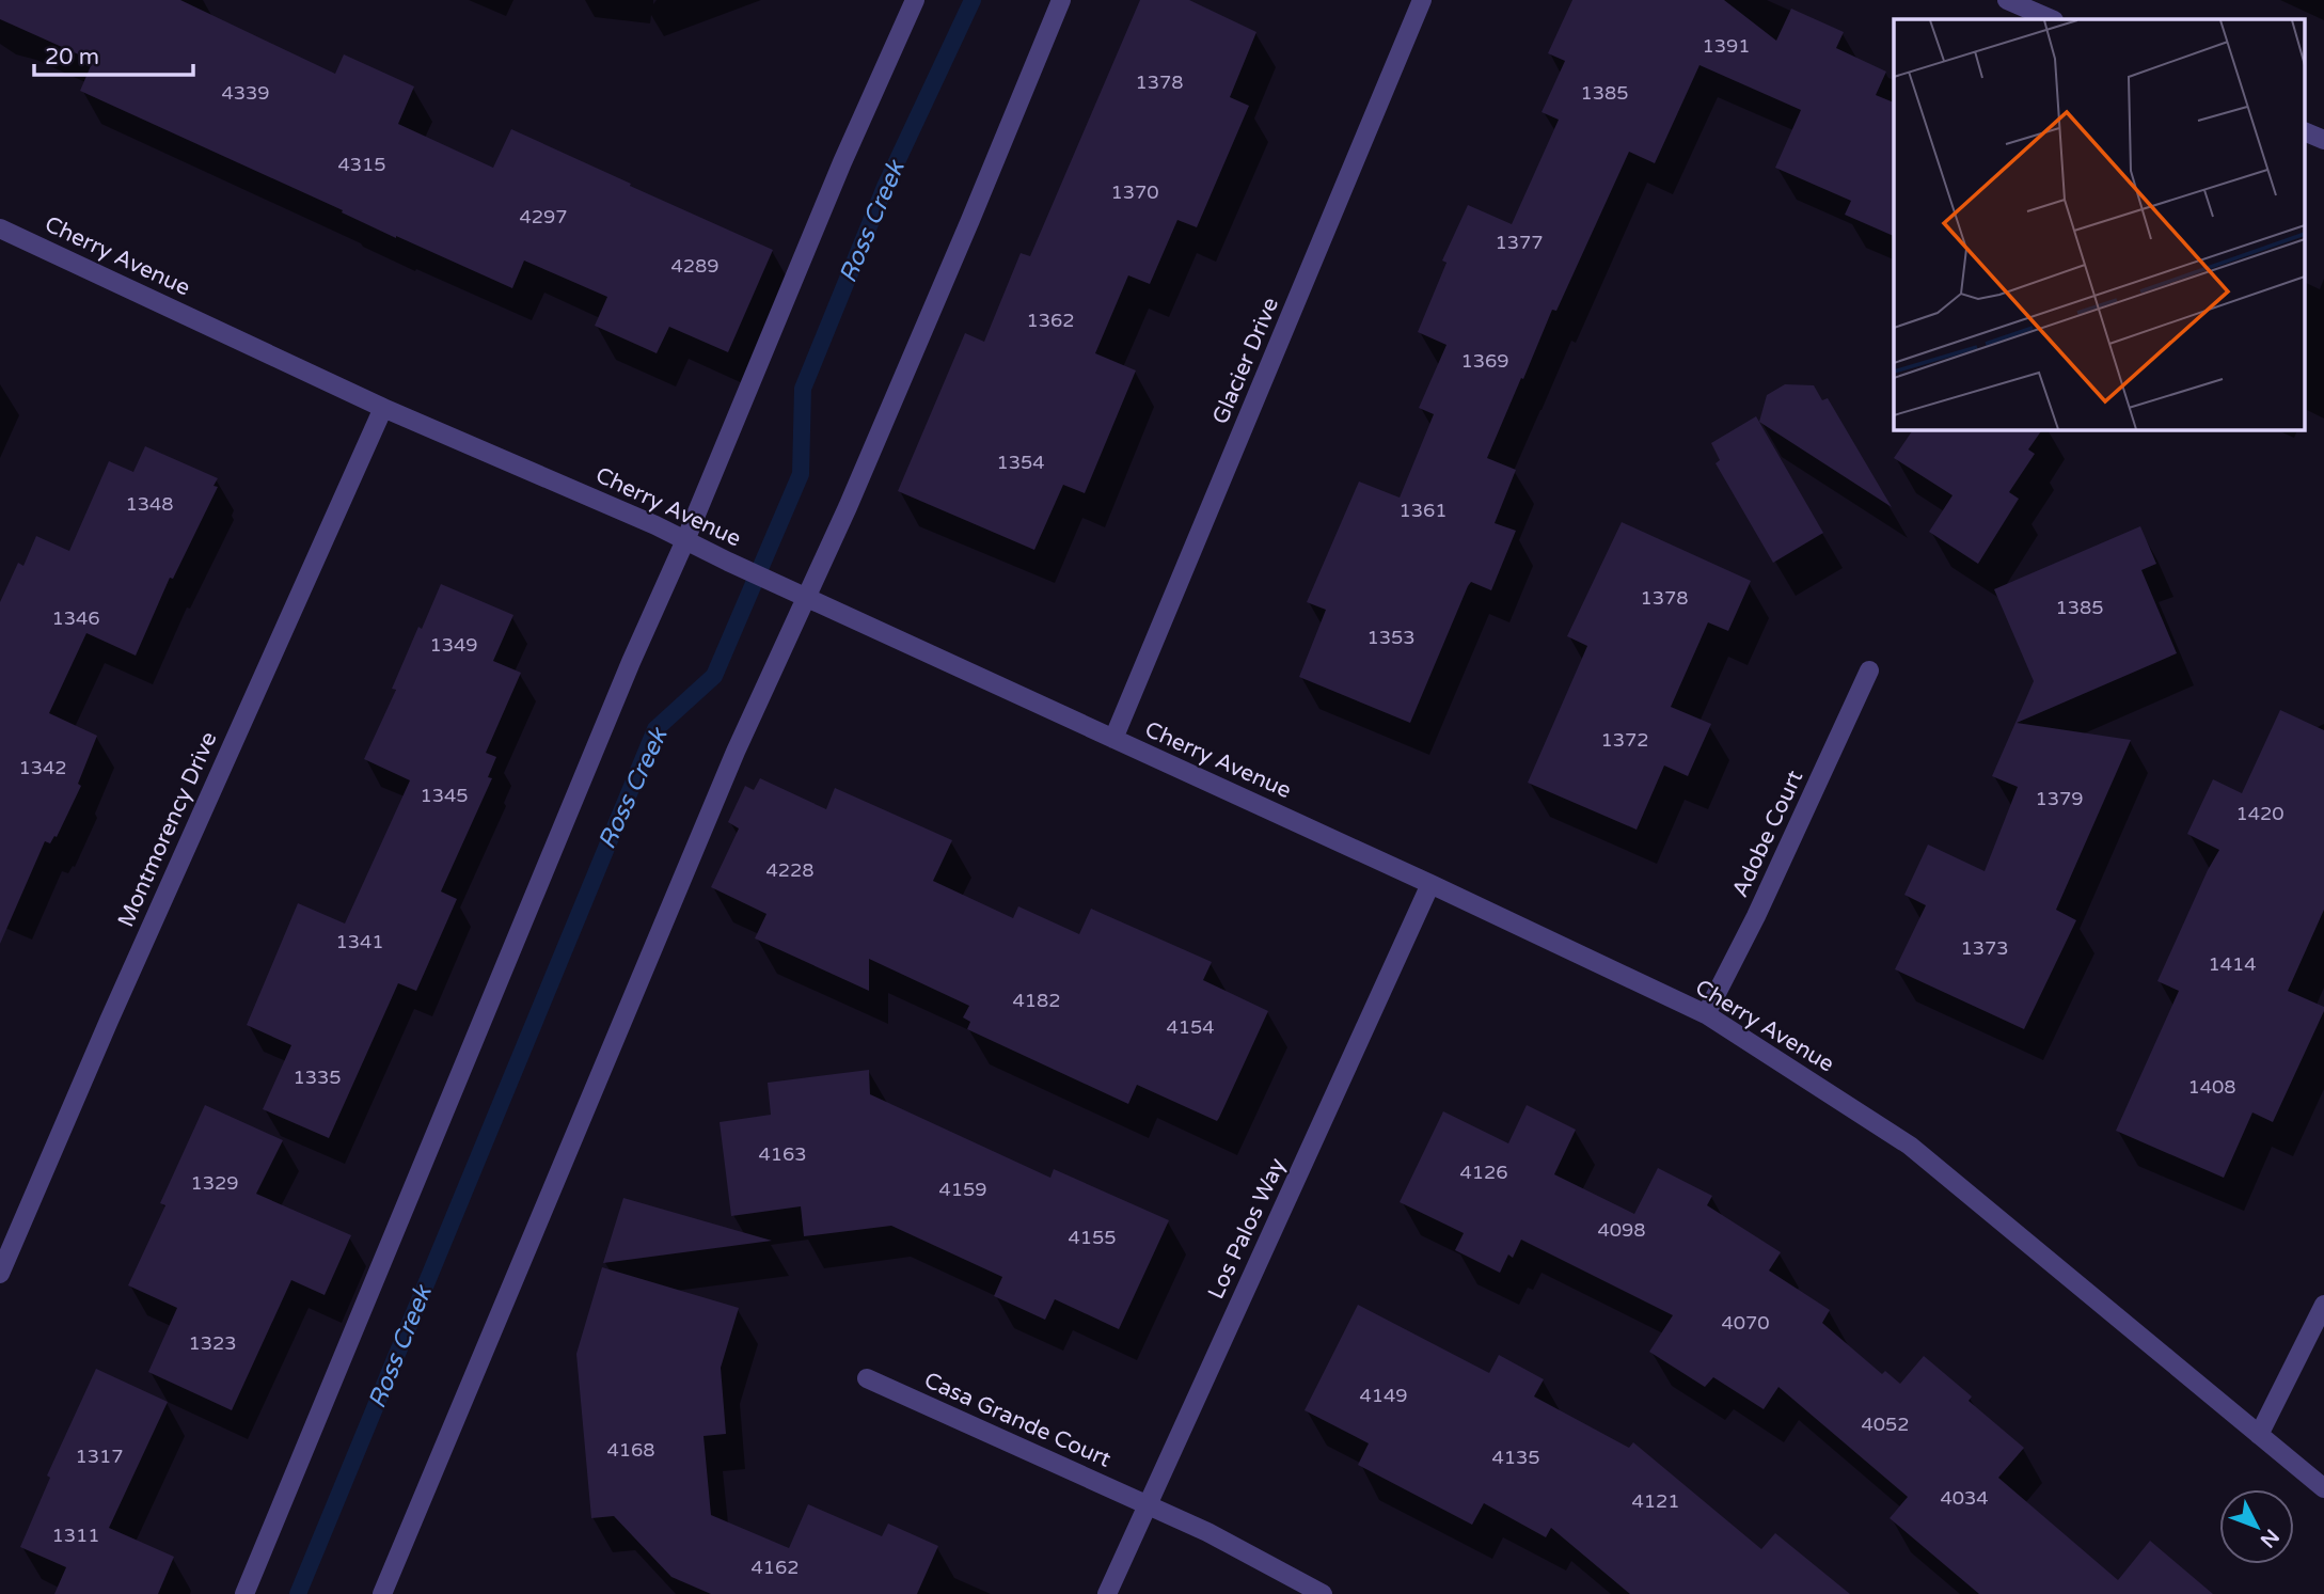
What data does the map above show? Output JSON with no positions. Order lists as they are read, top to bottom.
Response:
{
  "streets": {
    "street": [
      "Cherry Avenue",
      "Glacier Drive",
      "Montmorency Drive",
      "Adobe Court",
      "Los Palos Way",
      "Casa Grande Court"
    ]
  },
  "crossings": [
    ["Cherry Avenue", "Glacier Drive"],
    ["Cherry Avenue", "Montmorency Drive"],
    ["Cherry Avenue", "Adobe Court"],
    ["Cherry Avenue", "Los Palos Way"],
    ["Los Palos Way", "Casa Grande Court"]
  ],
  "water": ["Ross Creek"],
  "house_numbers": [
    "1391",
    "1378",
    "4339",
    "1385",
    "4315",
    "1370",
    "4297",
    "1377",
    "4289",
    "1362",
    "1369",
    "1354",
    "1348",
    "1361",
    "1378",
    "1385",
    "1346",
    "1353",
    "1349",
    "1372",
    "1342",
    "1345",
    "1379",
    "1420",
    "4228",
    "1341",
    "1373",
    "1414",
    "4182",
    "4154",
    "1335",
    "1408",
    "4163",
    "4126",
    "1329",
    "4159",
    "4098",
    "4155",
    "4070",
    "1323",
    "4149",
    "4052",
    "4168",
    "1317",
    "4135",
    "4034",
    "4121",
    "1311",
    "4162"
  ],
  "scale_bar": "20 m",
  "north": "bottom right"
}
